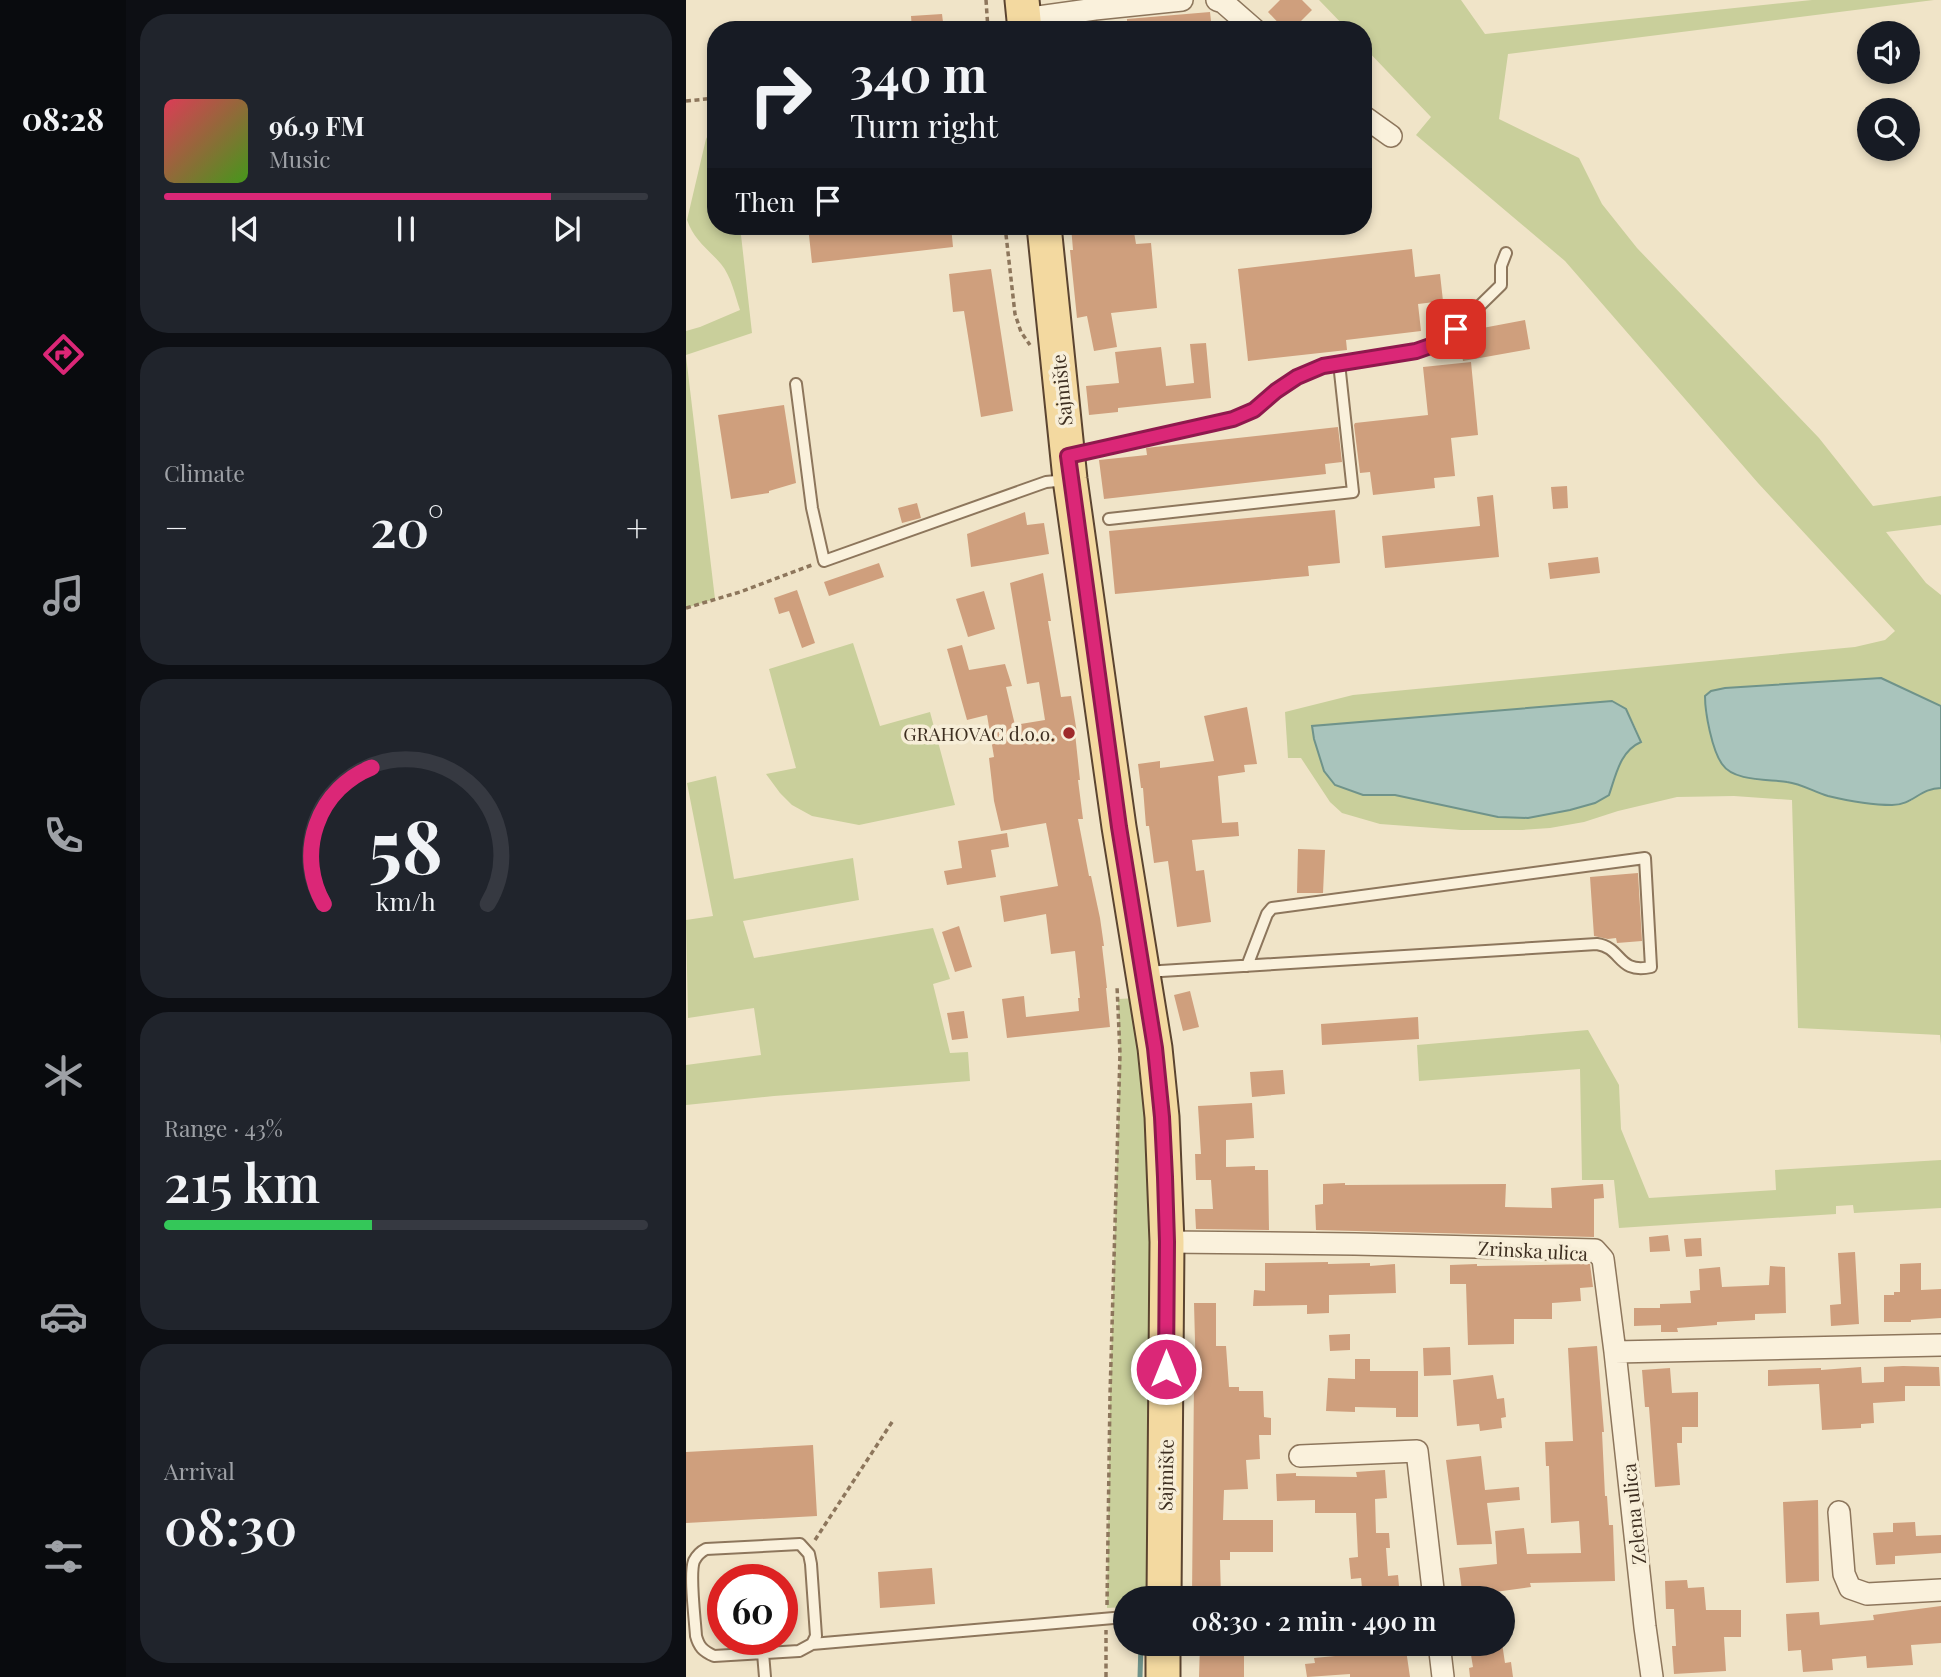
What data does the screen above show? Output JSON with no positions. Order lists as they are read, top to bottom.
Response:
{
  "streets": {
    "main road": ["Sajmište"],
    "street": ["Zrinska ulica", "Zelena ulica"]
  },
  "crossings": [
    ["Sajmište", "Zrinska ulica"],
    ["Zrinska ulica", "Zelena ulica"]
  ],
  "places": ["GRAHOVAC d.o.o."],
  "page": {
    "tabs": "08:28",
    "turn": ["340 m", "Turn right"],
    "song": ["96.9 FM", "Music"],
    "then": "Then",
    "tile": [
      "Climate",
      ["Range · 43%", "215 km"],
      ["Arrival", "08:30"]
    ],
    "heat": ["−", "20°", "+"],
    "limit": "60",
    "trip": "08:30 · 2 min · 490 m",
    "gauge": ["58", "km/h"]
  }
}
